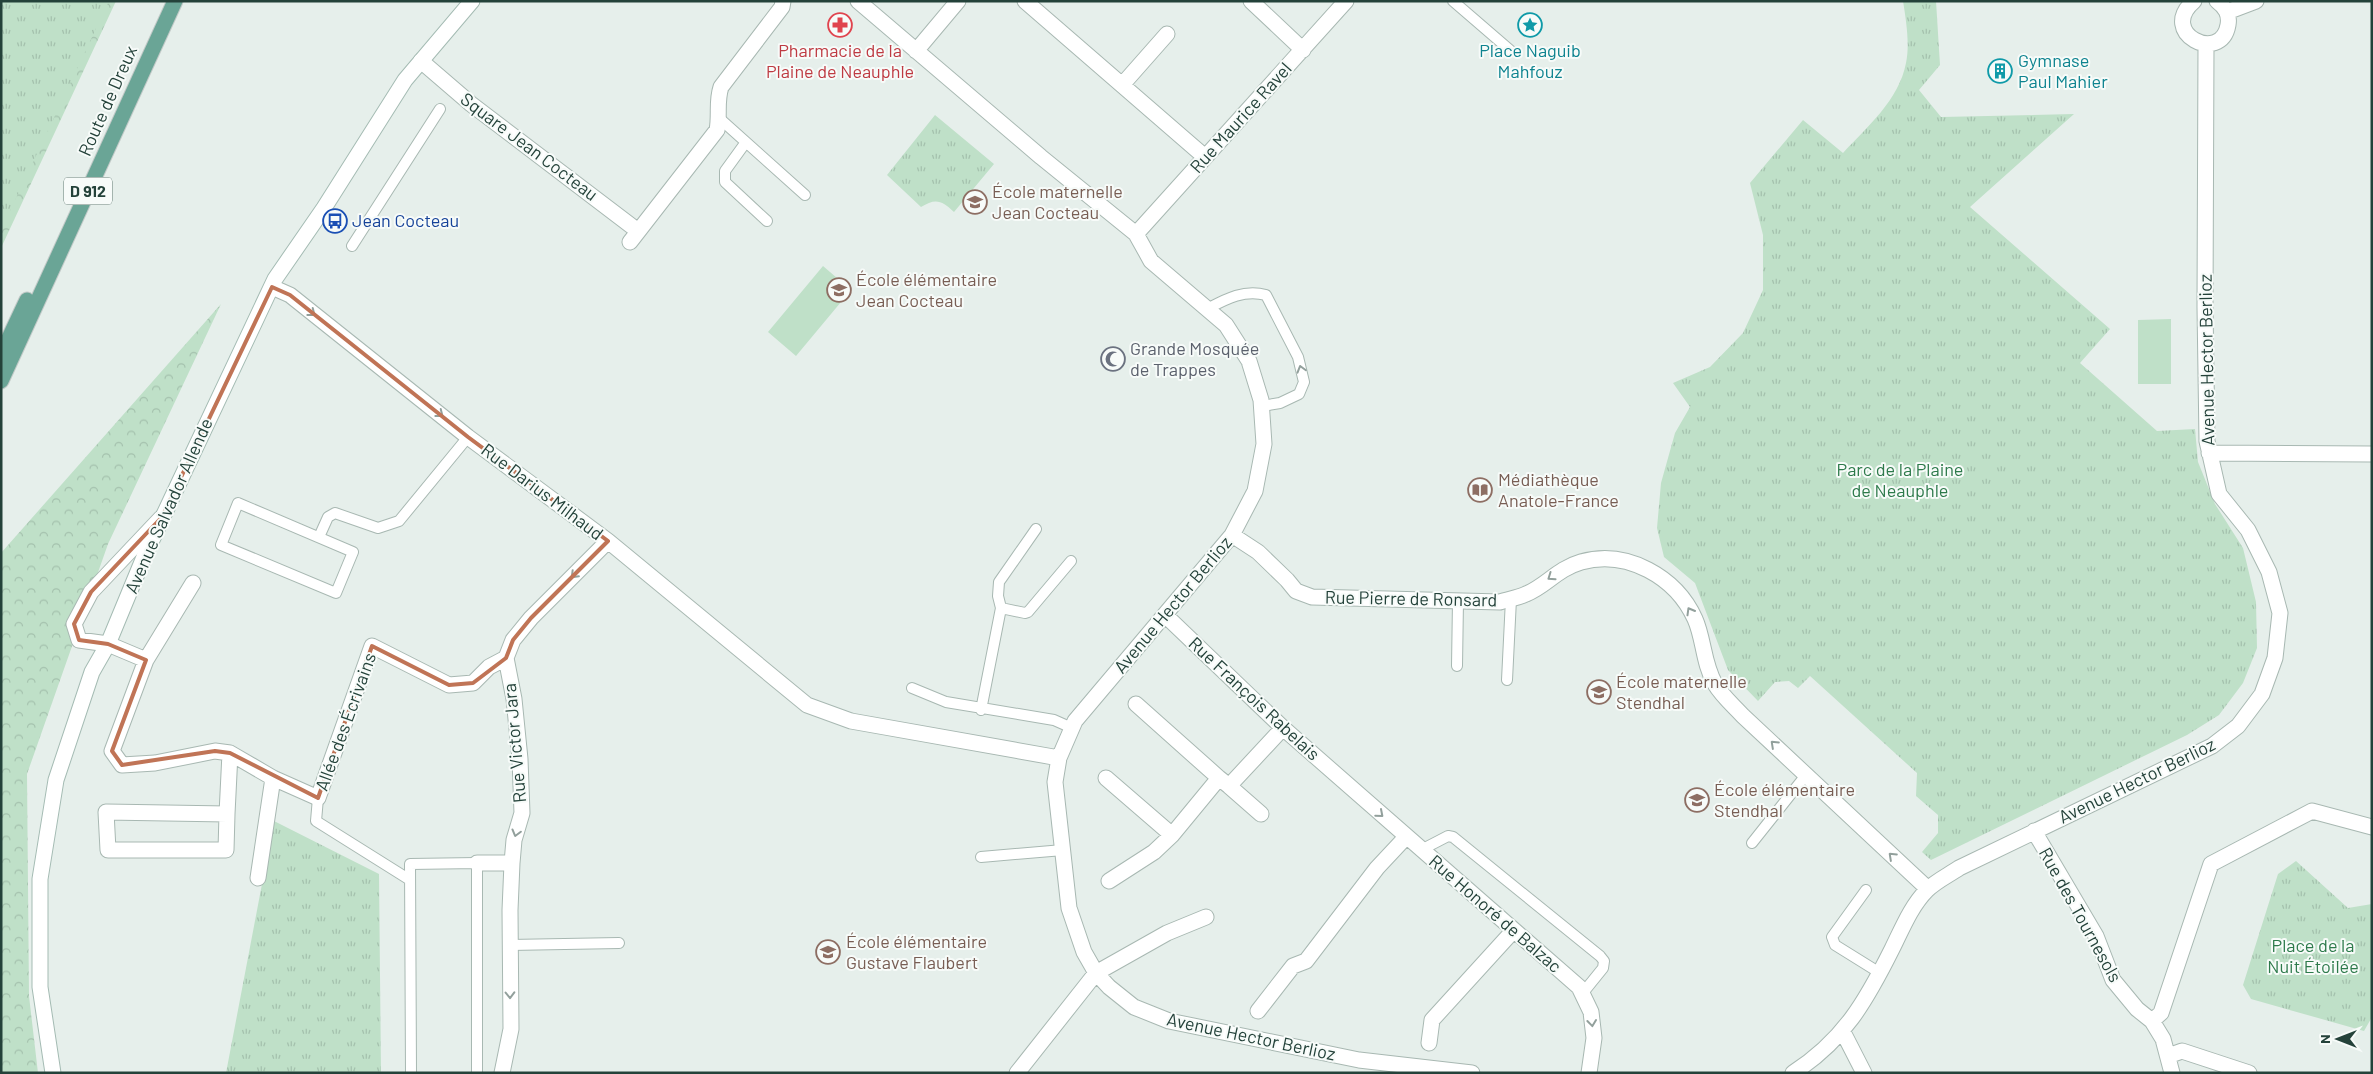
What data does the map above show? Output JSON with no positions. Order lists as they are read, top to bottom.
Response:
{
  "streets": {
    "main road": ["Route de Dreux", "D 912"],
    "street": [
      "Rue Maurice Ravel",
      "Square Jean Cocteau",
      "Avenue Hector Berlioz",
      "Rue Darius Milhaud",
      "Avenue Salvador Allende",
      "Rue Pierre de Ronsard",
      "Rue François Rabelais",
      "Allée des Écrivains",
      "Rue Victor Jara",
      "Rue Honoré de Balzac",
      "Rue des Tournesols"
    ]
  },
  "crossings": [
    ["Rue Maurice Ravel", "Avenue Hector Berlioz"],
    ["Square Jean Cocteau", "Avenue Salvador Allende"],
    ["Avenue Hector Berlioz", "Rue Darius Milhaud"],
    ["Avenue Hector Berlioz", "Rue Pierre de Ronsard"],
    ["Avenue Hector Berlioz", "Rue François Rabelais"],
    ["Avenue Hector Berlioz", "Rue des Tournesols"],
    ["Rue Darius Milhaud", "Avenue Salvador Allende"],
    ["Rue Darius Milhaud", "Rue Victor Jara"],
    ["Rue François Rabelais", "Rue Honoré de Balzac"],
    ["Allée des Écrivains", "Rue Victor Jara"]
  ],
  "one_way": ["Rue Pierre de Ronsard", "Rue Victor Jara", "Rue Honoré de Balzac"],
  "parks": ["Parc de la Plaine de Neauphle", "Place de la Nuit Étoilée"],
  "places": {
    "pharmacy": ["Pharmacie de la Plaine de Neauphle"],
    "place": ["Place Naguib Mahfouz"],
    "building": ["Gymnase Paul Mahier"],
    "school or university": [
      "École maternelle Jean Cocteau",
      "École élémentaire Jean Cocteau",
      "École maternelle Stendhal",
      "École élémentaire Stendhal",
      "École élémentaire Gustave Flaubert"
    ],
    "bus stop": ["Jean Cocteau"],
    "mosque": ["Grande Mosquée de Trappes"],
    "library": ["Médiathèque Anatole-France"]
  },
  "north": "left"
}
